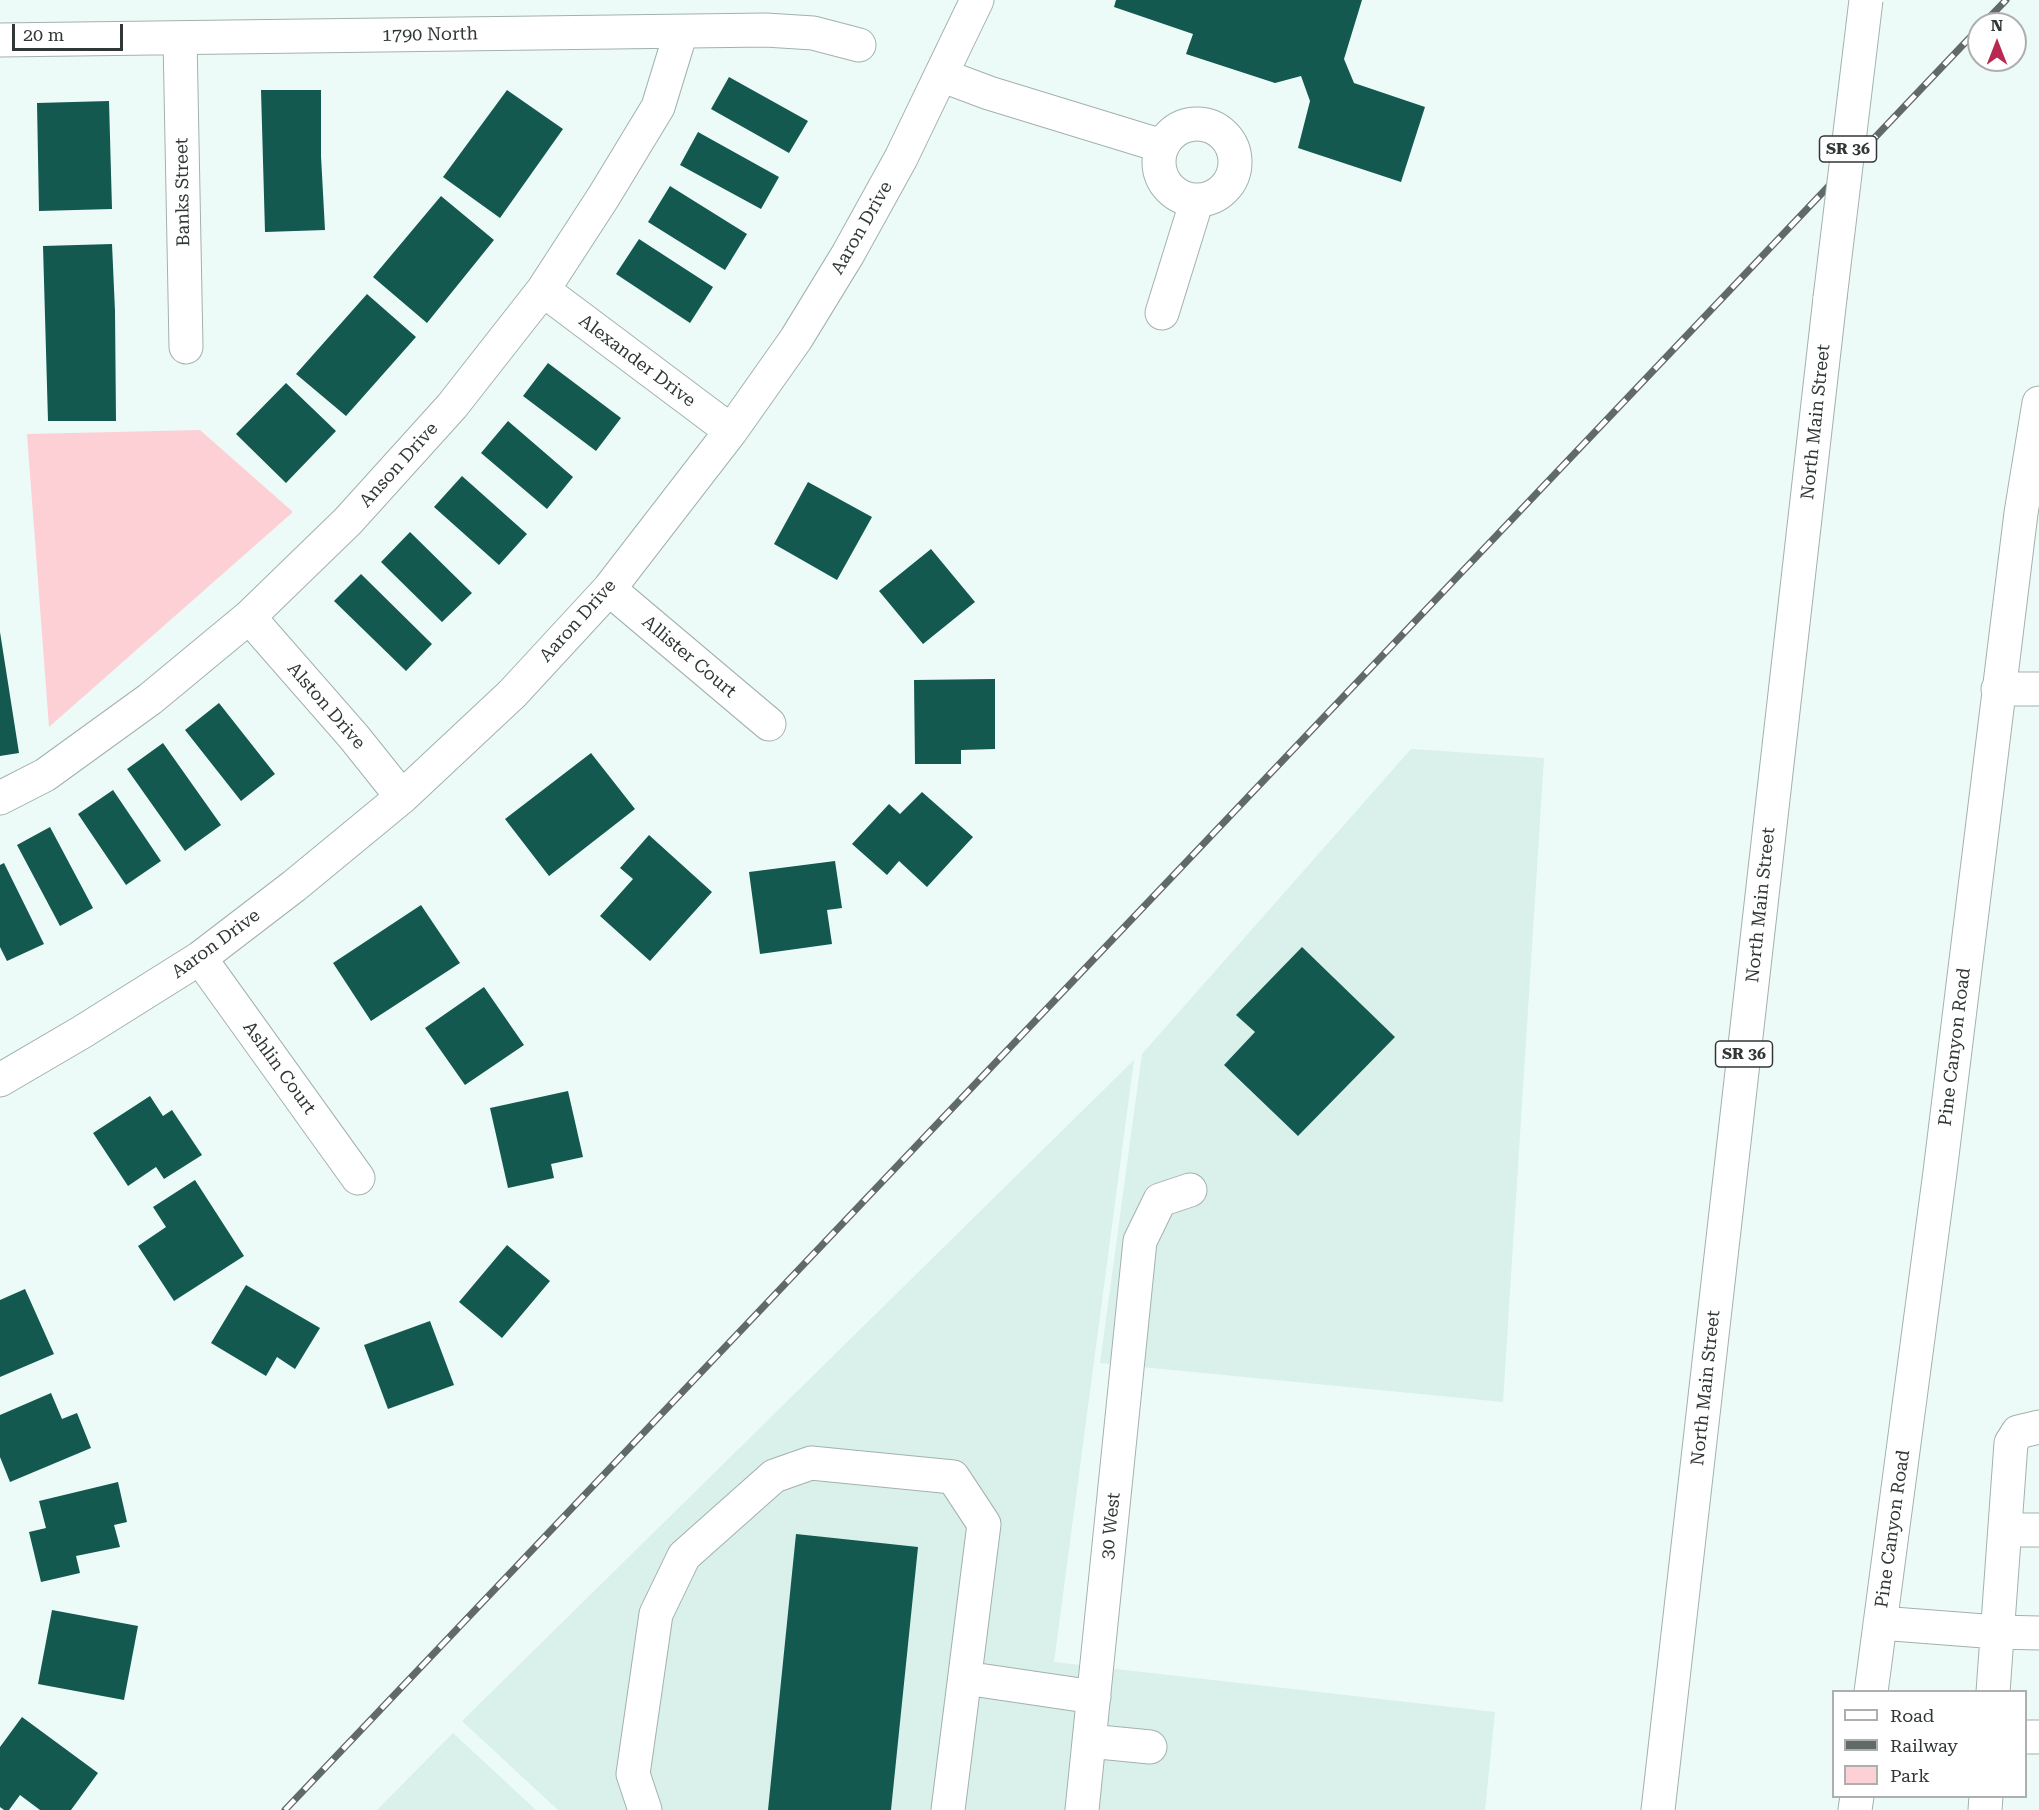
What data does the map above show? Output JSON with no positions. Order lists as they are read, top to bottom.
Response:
{
  "streets": {
    "main road": [
      "1790 North",
      "SR 36",
      "Banks Street",
      "Aaron Drive",
      "Alexander Drive",
      "North Main Street",
      "Anson Drive",
      "Allister Court",
      "Alston Drive",
      "Pine Canyon Road",
      "Ashlin Court",
      "30 West"
    ]
  },
  "crossings": [
    ["1790 North", "Banks Street"],
    ["1790 North", "Anson Drive"],
    ["Aaron Drive", "Alexander Drive"],
    ["Aaron Drive", "Allister Court"],
    ["Aaron Drive", "Alston Drive"],
    ["Aaron Drive", "Ashlin Court"],
    ["Alexander Drive", "Anson Drive"],
    ["Anson Drive", "Alston Drive"]
  ],
  "legend": ["Road", "Railway", "Park"],
  "scale_bar": "20 m",
  "north": "top"
}
